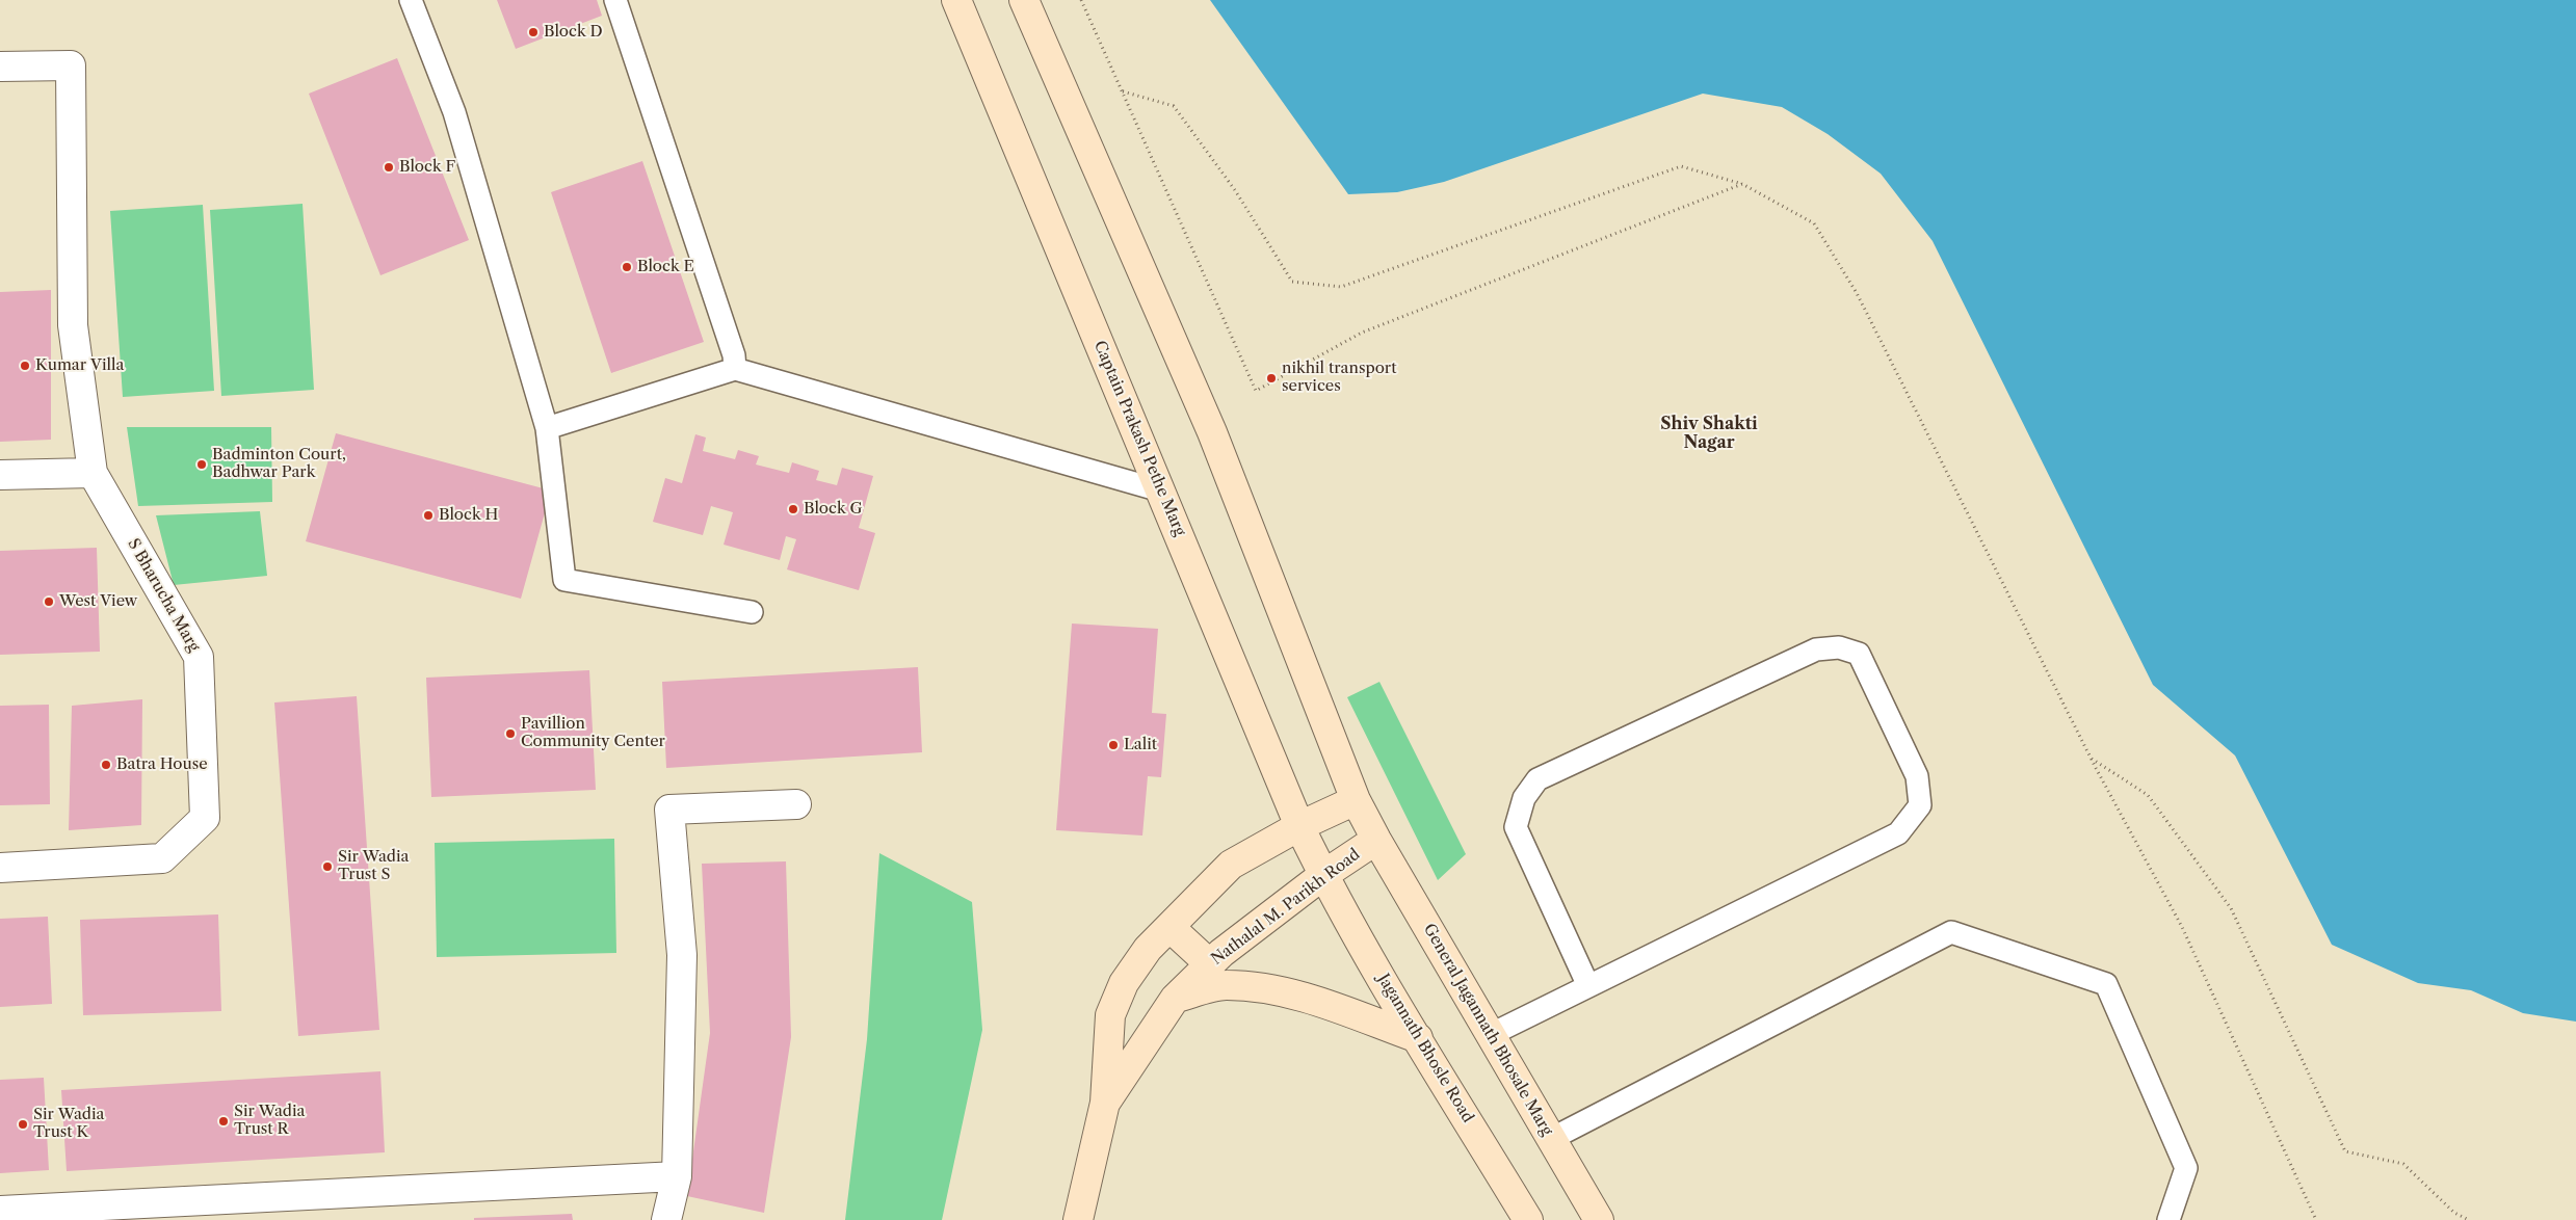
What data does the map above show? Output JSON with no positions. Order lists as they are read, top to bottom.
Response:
{
  "streets": {
    "main road": [
      "Captain Prakash Pethe Marg",
      "Nathalal M. Parikh Road",
      "General Jagannath Bhosale Marg",
      "Jagannath Bhosle Road"
    ],
    "street": ["S Bharucha Marg"]
  },
  "crossings": [
    ["Captain Prakash Pethe Marg", "Nathalal M. Parikh Road"],
    ["Captain Prakash Pethe Marg", "Jagannath Bhosle Road"],
    ["Nathalal M. Parikh Road", "General Jagannath Bhosale Marg"],
    ["Nathalal M. Parikh Road", "Jagannath Bhosle Road"]
  ],
  "districts": ["Shiv Shakti Nagar"],
  "places": [
    "Block D",
    "Block F",
    "Block E",
    "Kumar Villa",
    "nikhil transport services",
    "Badminton Court, Badhwar Park",
    "Block G",
    "Block H",
    "West View",
    "Pavillion Community Center",
    "Lalit",
    "Batra House",
    "Sir Wadia Trust S",
    "Sir Wadia Trust R",
    "Sir Wadia Trust K"
  ]
}
